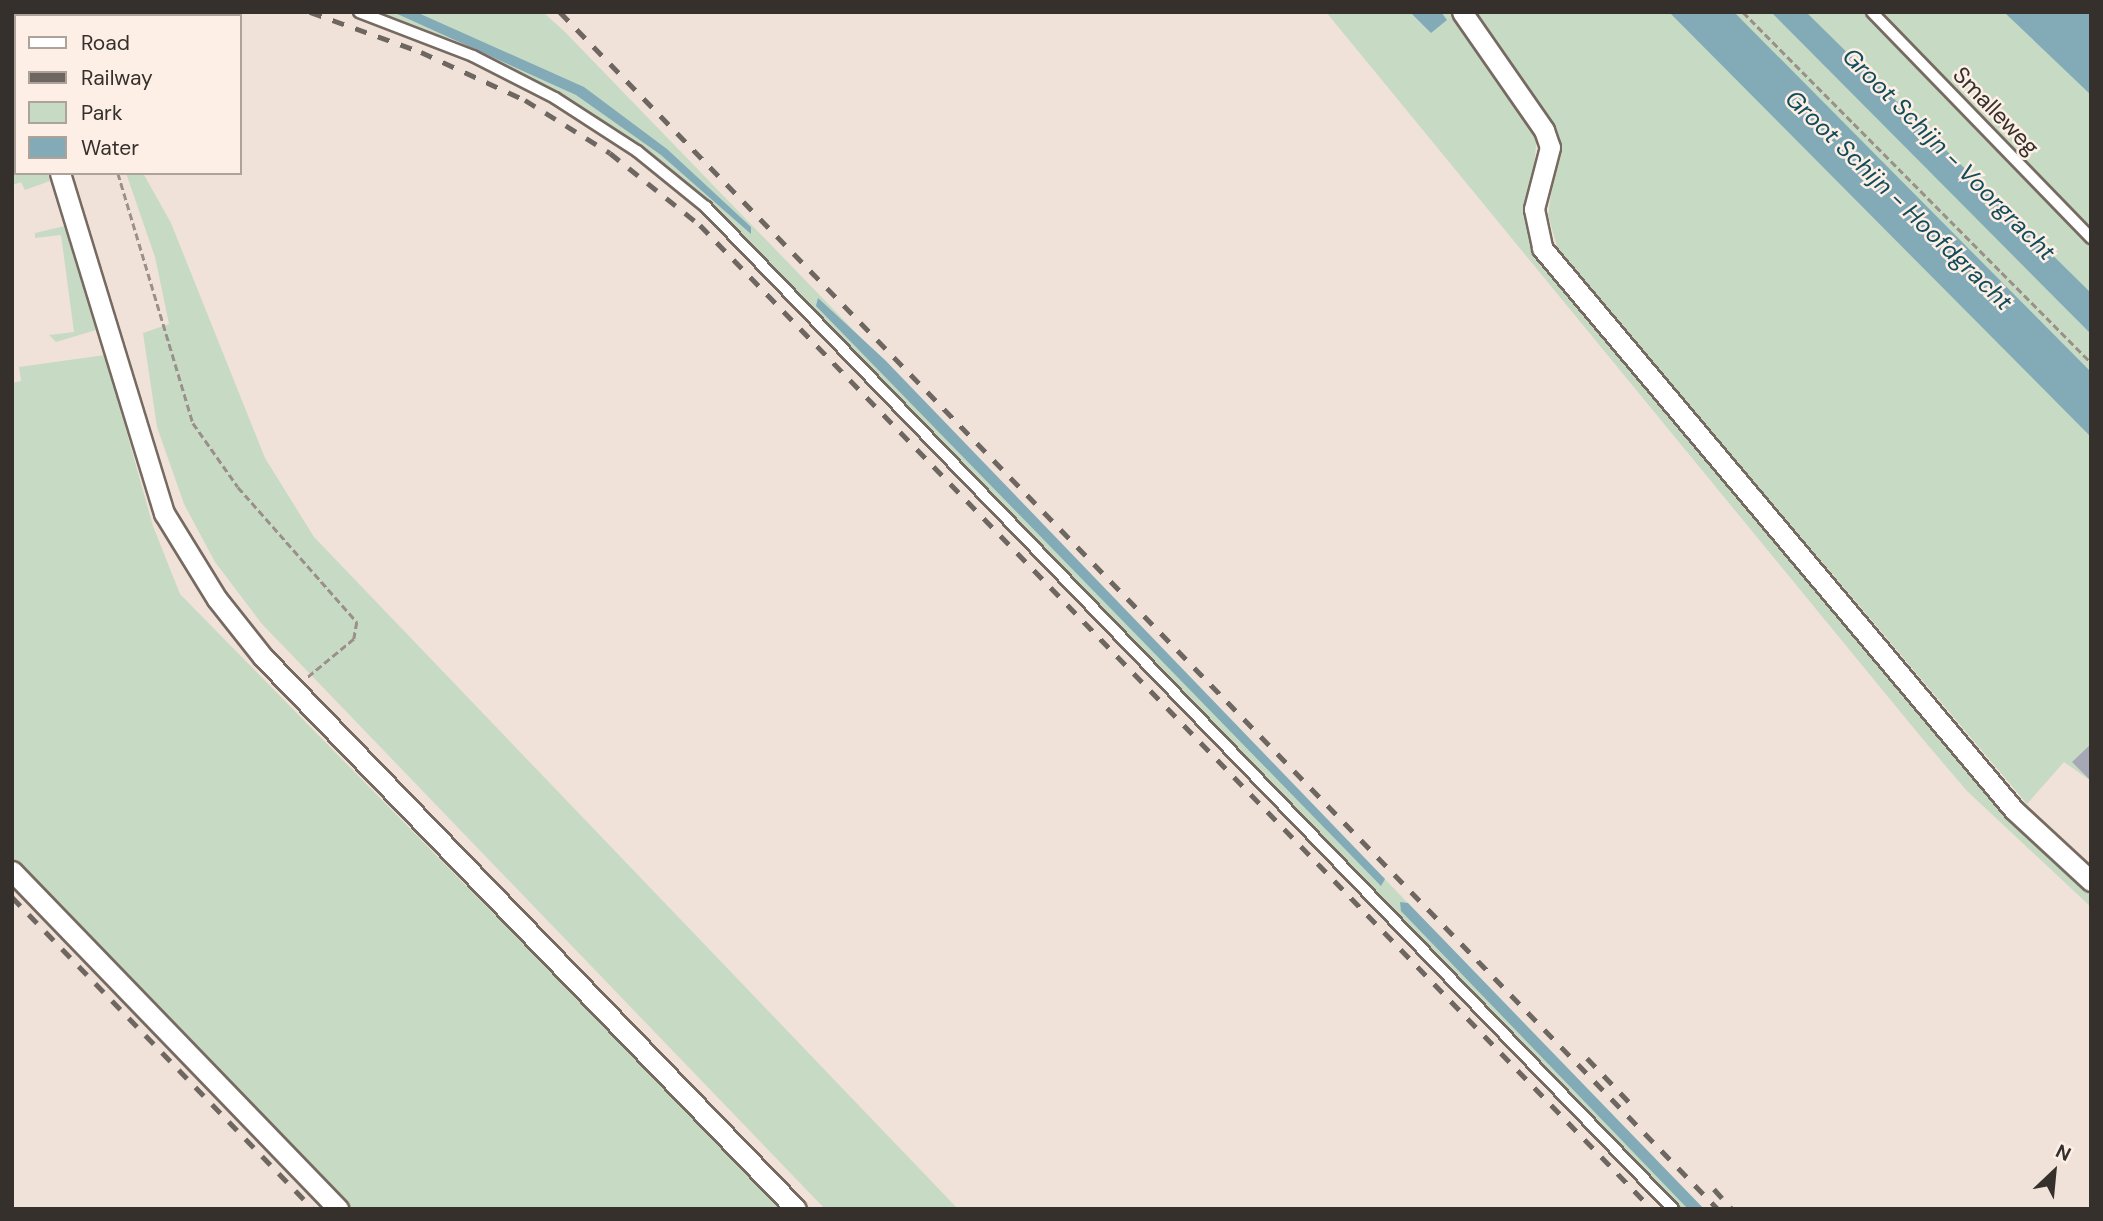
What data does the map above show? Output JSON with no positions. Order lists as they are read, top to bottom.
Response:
{
  "streets": {
    "lane": ["Smalleweg"]
  },
  "water": ["Groot Schijn - Voorgracht", "Groot Schijn - Hoofdgracht"],
  "legend": [
    "Road",
    "Railway",
    "Park",
    "Water"
  ],
  "north": "top right"
}
